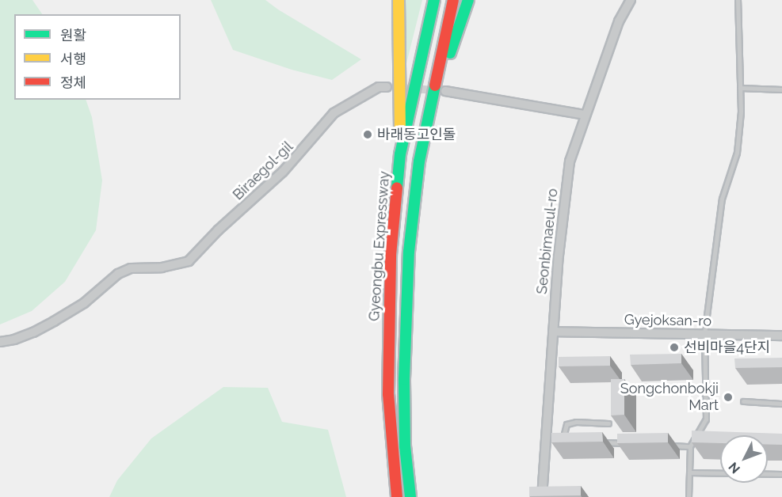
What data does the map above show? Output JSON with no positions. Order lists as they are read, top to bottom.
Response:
{
  "streets": {
    "highway": ["Gyeongbu Expressway"],
    "street": ["Biraegol-gil", "Seonbimaeul-ro", "Gyejoksan-ro"]
  },
  "crossings": [
    ["Seonbimaeul-ro", "Gyejoksan-ro"]
  ],
  "places": ["바래동고인돌", "선비마을4단지", "Songchonbokji Mart"],
  "legend": ["원활", "서행", "정체"],
  "north": "bottom left"
}
